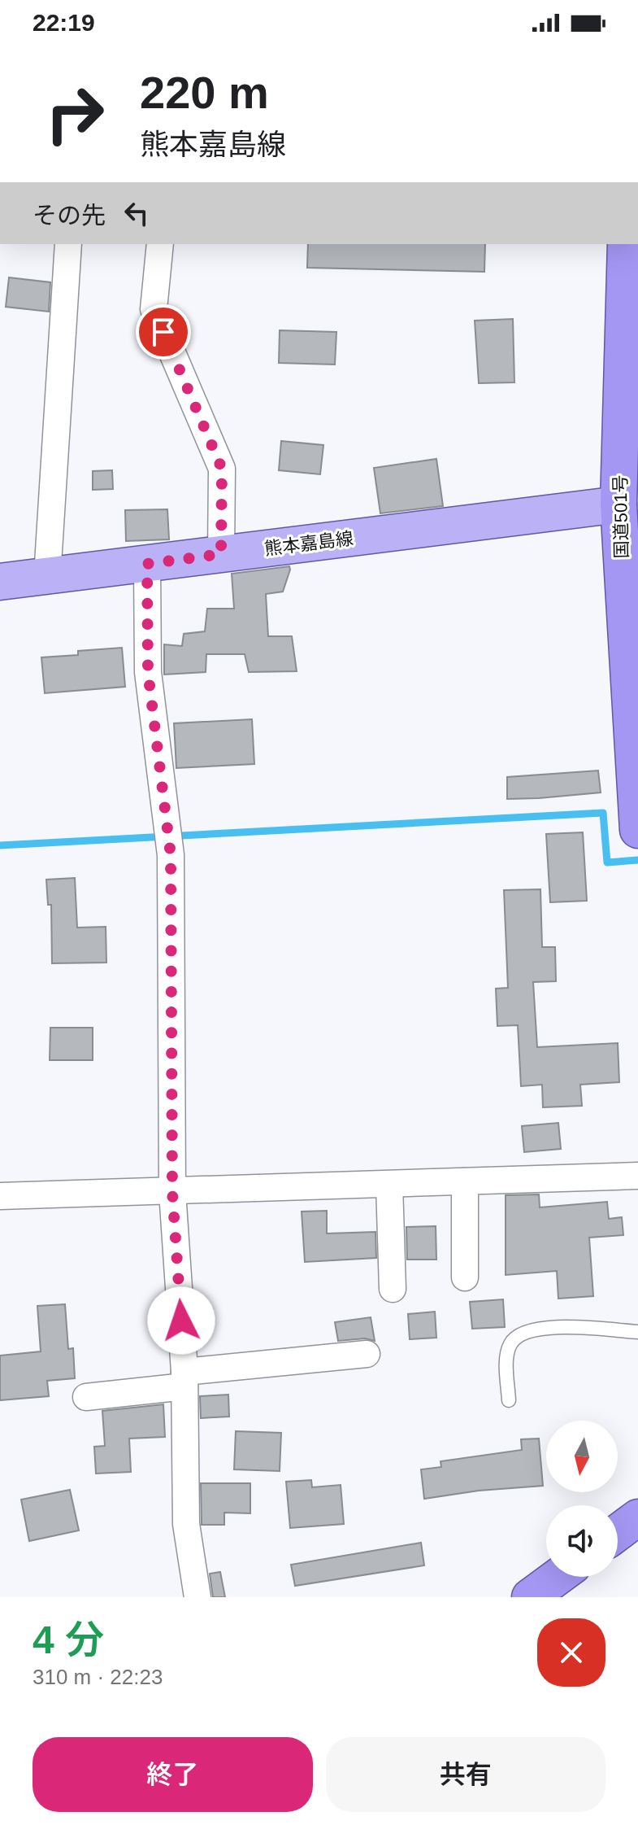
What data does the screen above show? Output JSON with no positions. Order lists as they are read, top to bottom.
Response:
{
  "streets": {
    "highway": ["国道501号"],
    "main road": ["熊本嘉島線"]
  },
  "crossings": [
    ["国道501号", "熊本嘉島線"]
  ],
  "north": "bottom",
  "page": {
    "status": "22:19",
    "turn": ["220 m", "熊本嘉島線"],
    "then": "その先",
    "heading": ["4 分", "310 m · 22:23"],
    "buttons": ["終了", "共有"]
  }
}
